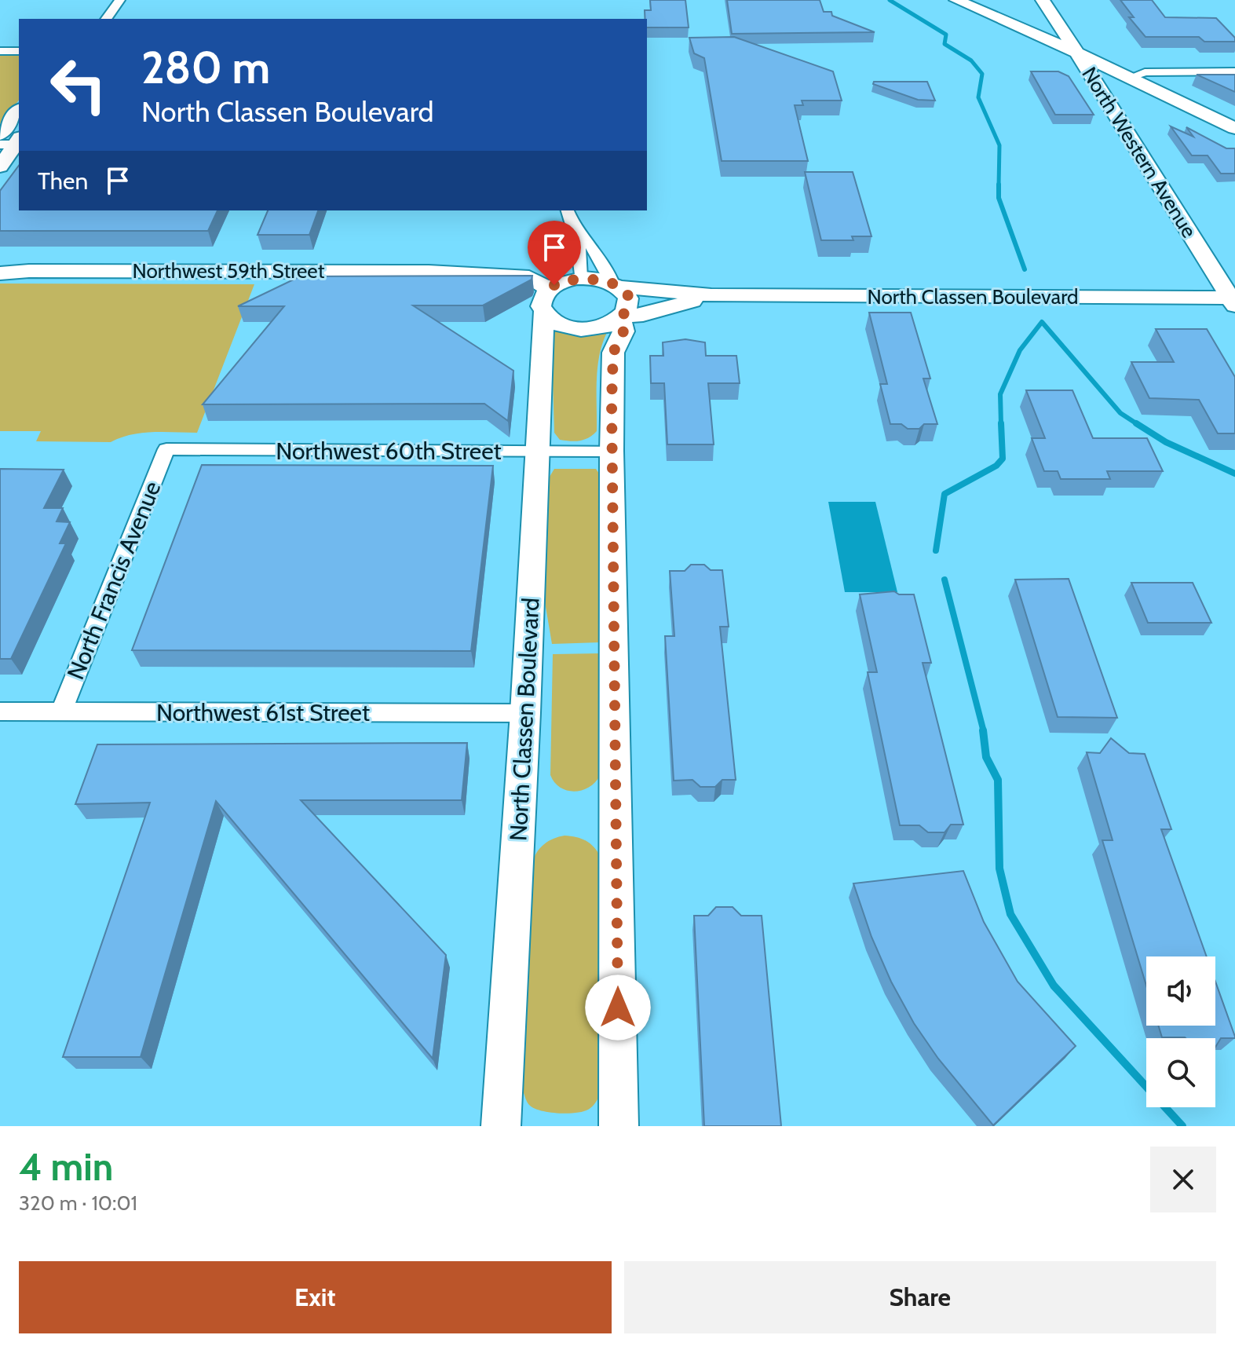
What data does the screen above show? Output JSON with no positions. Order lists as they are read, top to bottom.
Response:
{
  "streets": {
    "main road": ["North Western Avenue", "Northwest 59th Street", "North Classen Boulevard"],
    "street": ["Northwest 60th Street", "North Francis Avenue", "Northwest 61st Street"]
  },
  "crossings": [
    ["North Western Avenue", "North Classen Boulevard"],
    ["Northwest 59th Street", "North Classen Boulevard"],
    ["North Classen Boulevard", "Northwest 60th Street"],
    ["North Classen Boulevard", "Northwest 61st Street"],
    ["Northwest 60th Street", "North Francis Avenue"],
    ["North Francis Avenue", "Northwest 61st Street"]
  ],
  "page": {
    "turn": ["280 m", "North Classen Boulevard"],
    "then": "Then",
    "heading": ["4 min", "320 m · 10:01"],
    "buttons": ["Exit", "Share"]
  }
}
